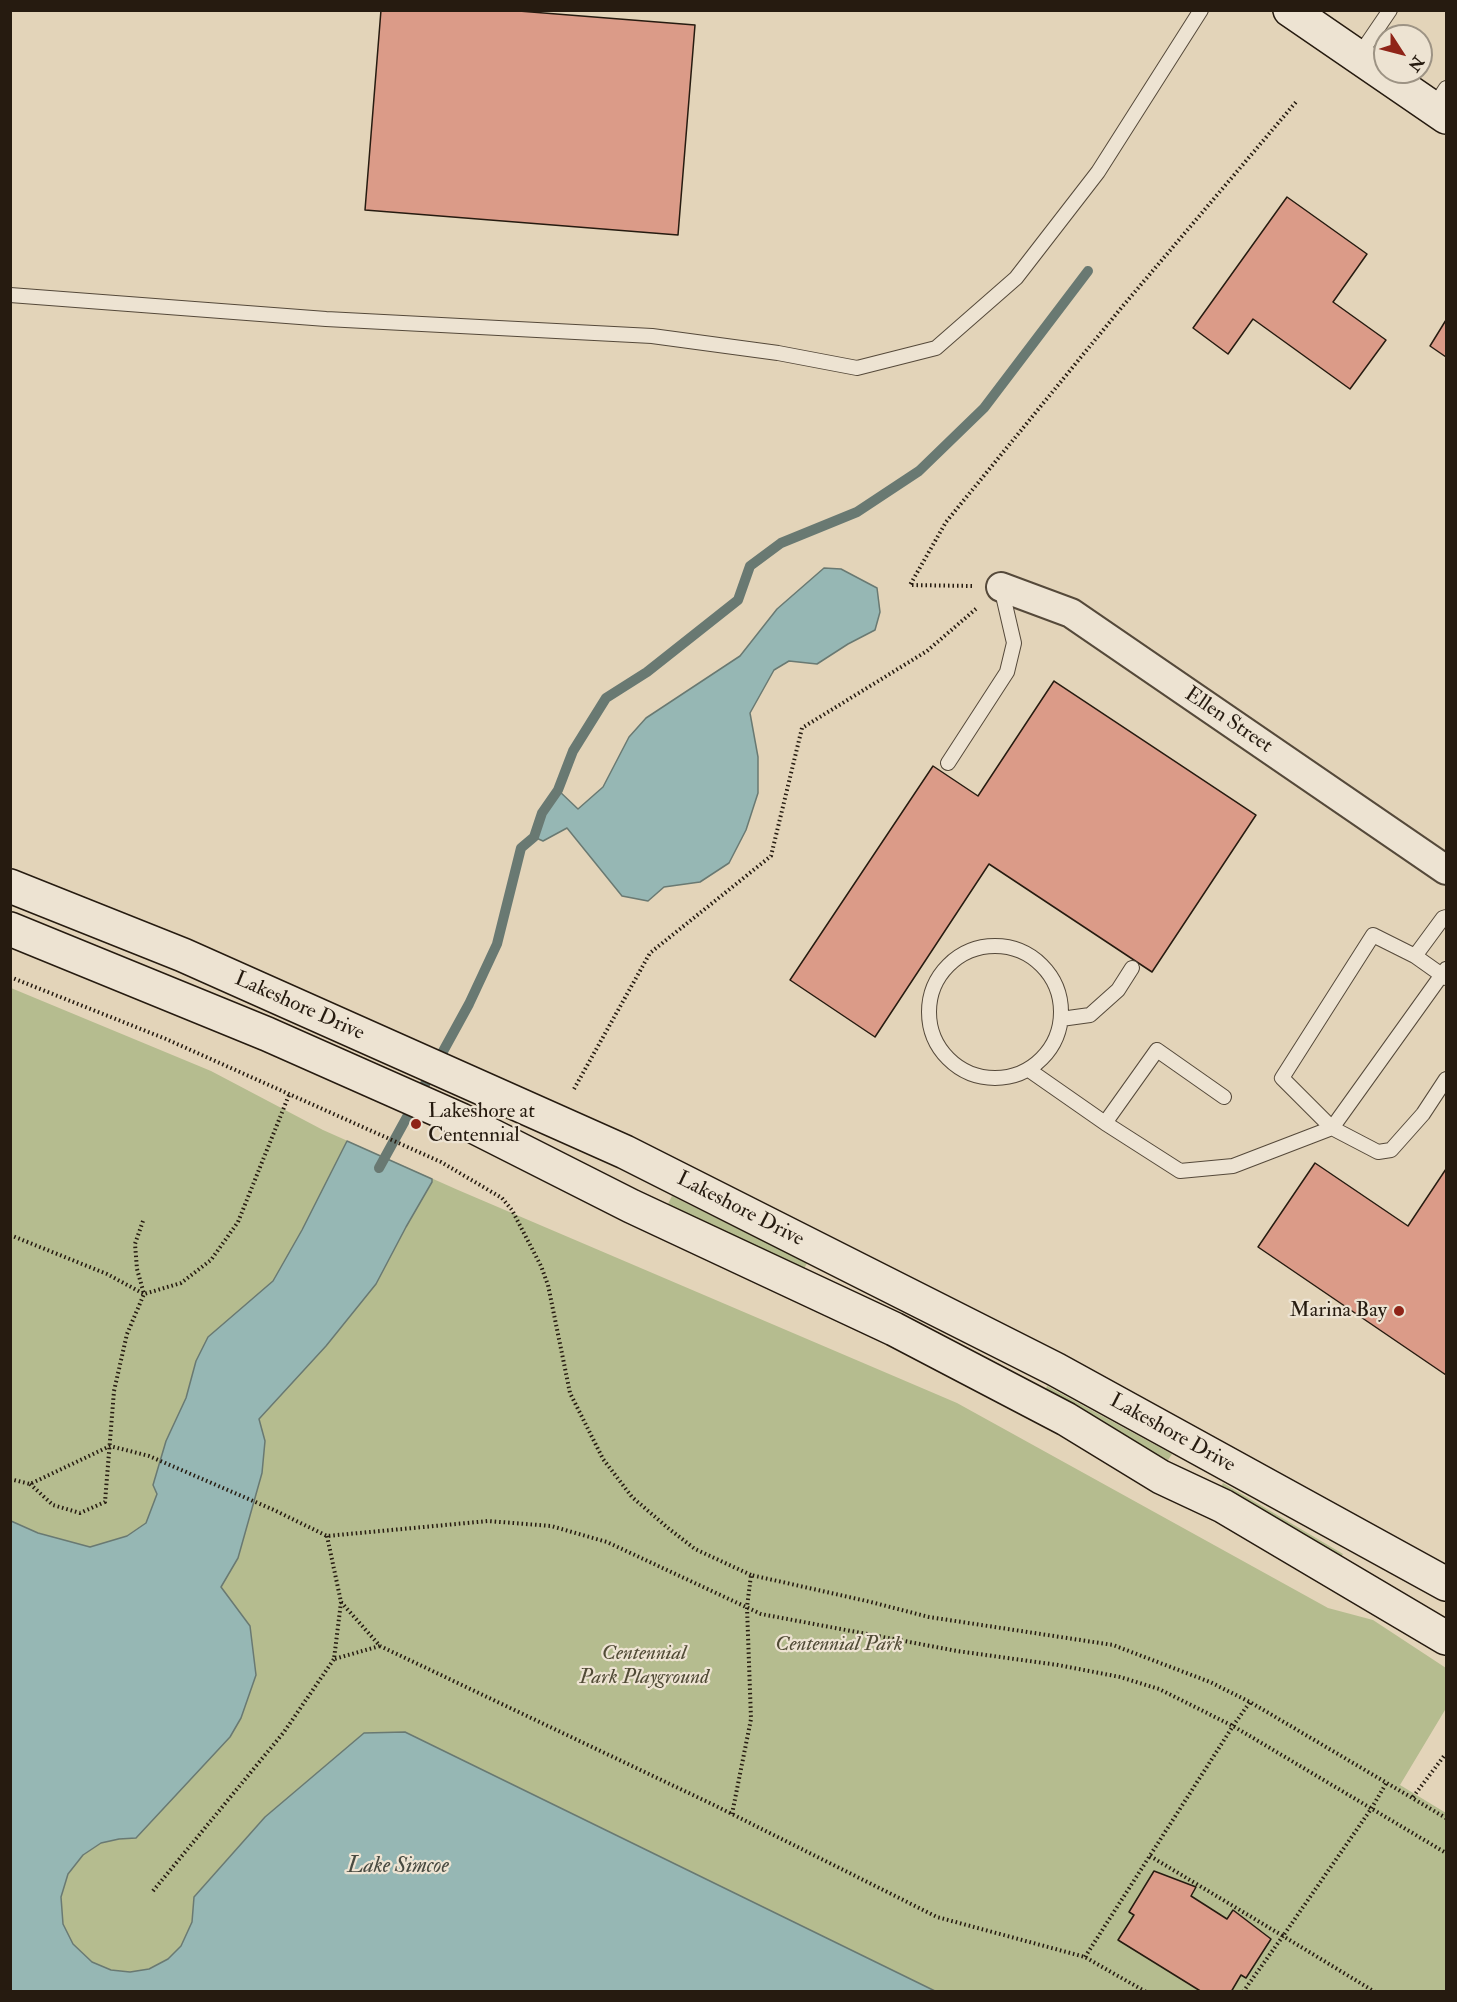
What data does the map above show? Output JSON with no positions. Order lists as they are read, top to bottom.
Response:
{
  "streets": {
    "main road": ["Lakeshore Drive"],
    "street": ["Ellen Street"]
  },
  "water": ["Lake Simcoe"],
  "parks": ["Centennial Park", "Centennial Park Playground"],
  "places": ["Lakeshore at Centennial", "Marina Bay"],
  "north": "bottom right"
}
